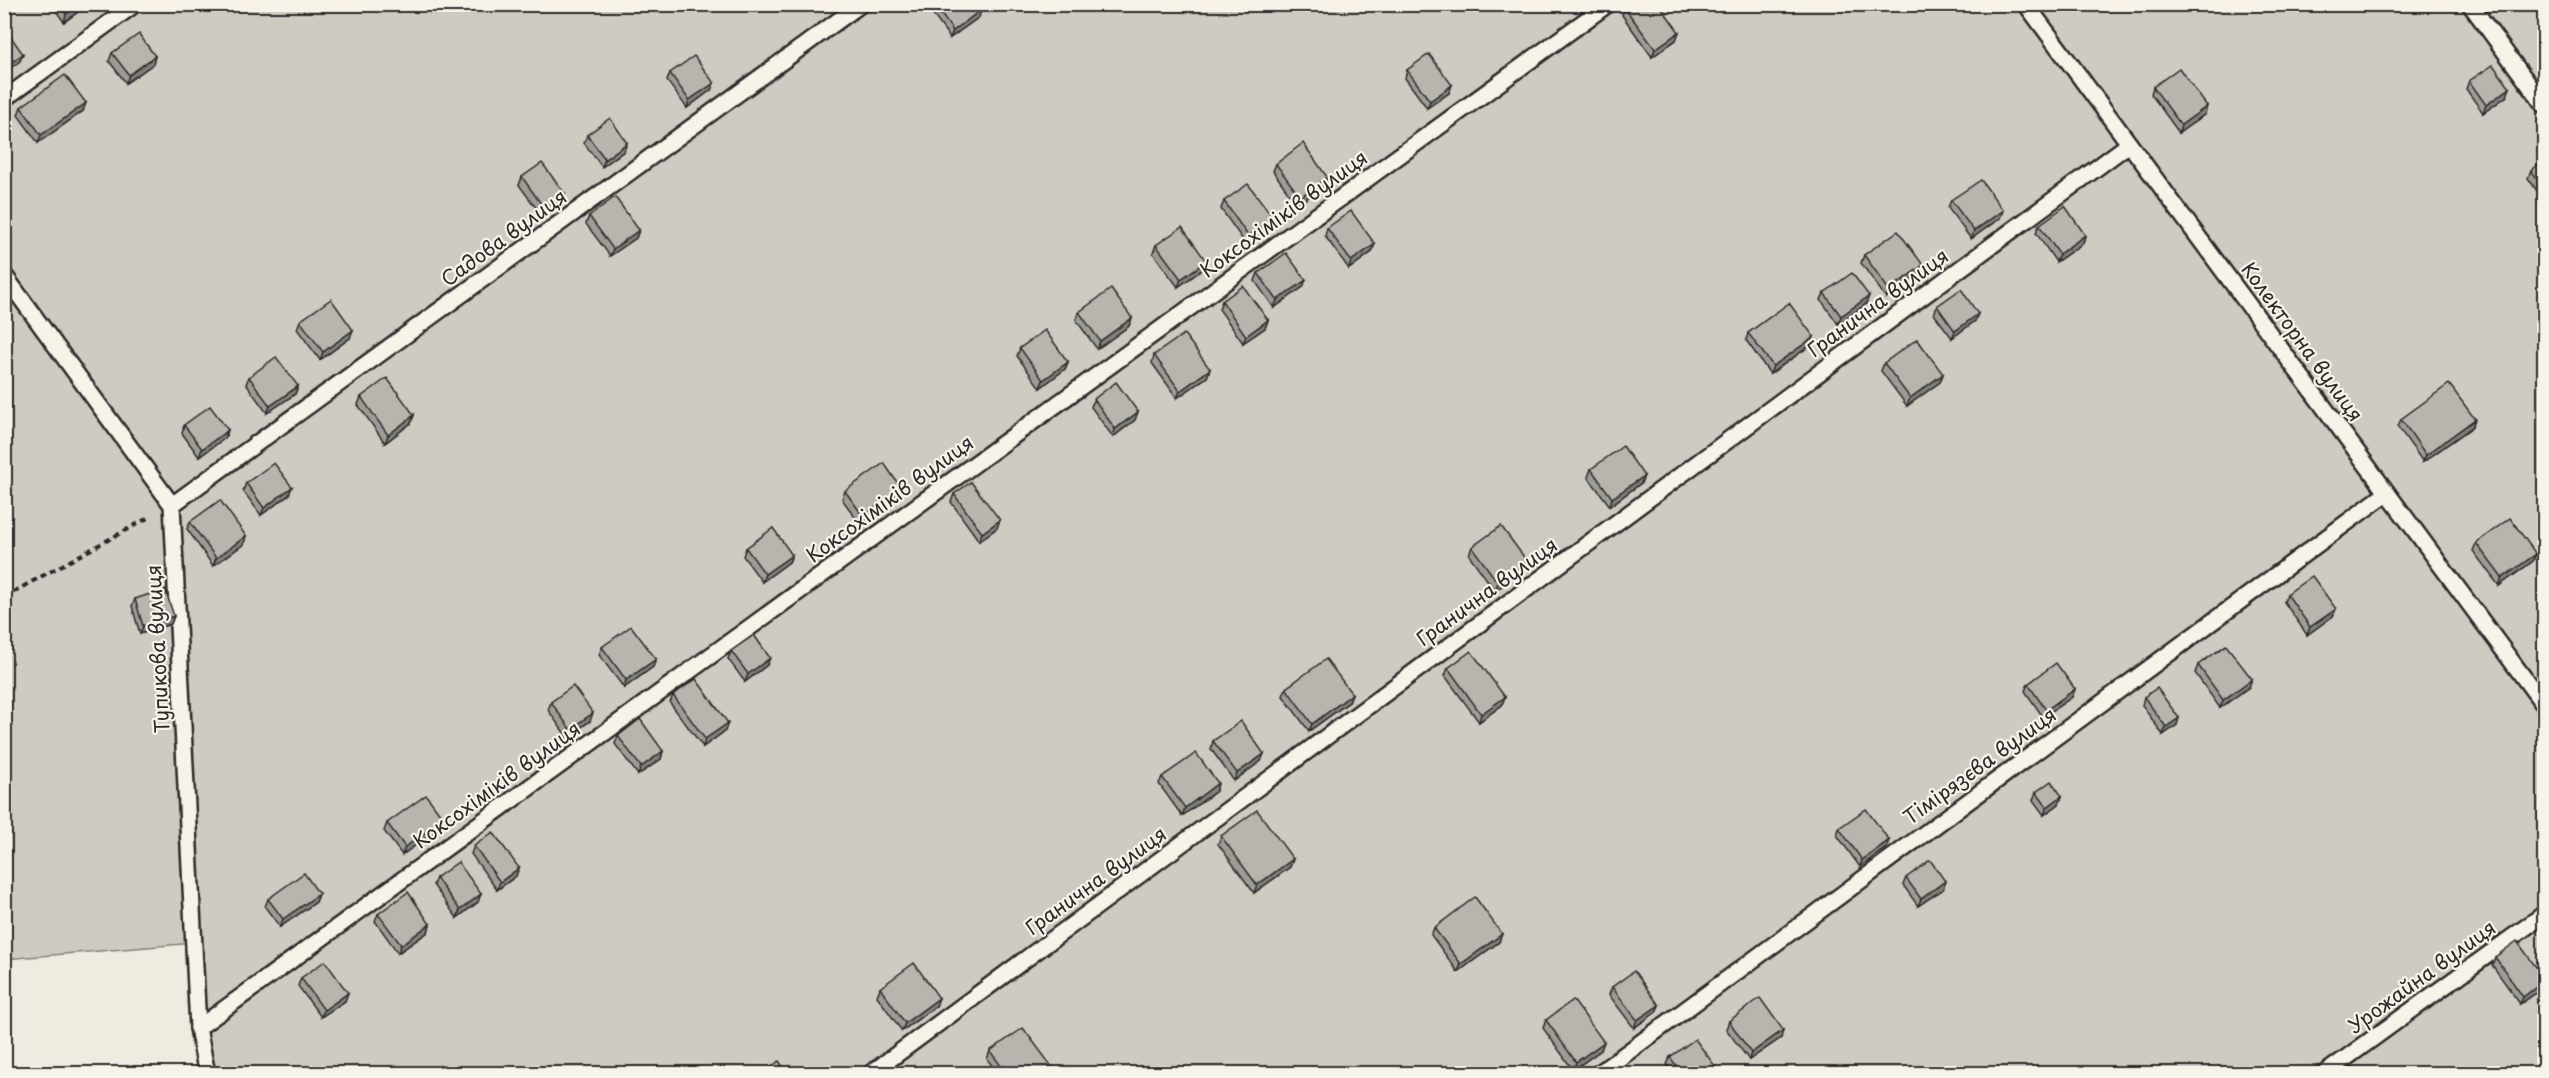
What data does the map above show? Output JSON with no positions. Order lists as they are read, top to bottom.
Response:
{
  "streets": {
    "lane": [
      "Коксохіміків вулиця",
      "Садова вулиця",
      "Гранична вулиця",
      "Колекторна вулиця",
      "Тупикова вулиця",
      "Тімірязєва вулиця",
      "Урожайна вулиця"
    ]
  },
  "crossings": [
    ["Коксохіміків вулиця", "Тупикова вулиця"],
    ["Садова вулиця", "Тупикова вулиця"],
    ["Гранична вулиця", "Колекторна вулиця"],
    ["Колекторна вулиця", "Тімірязєва вулиця"]
  ]
}
